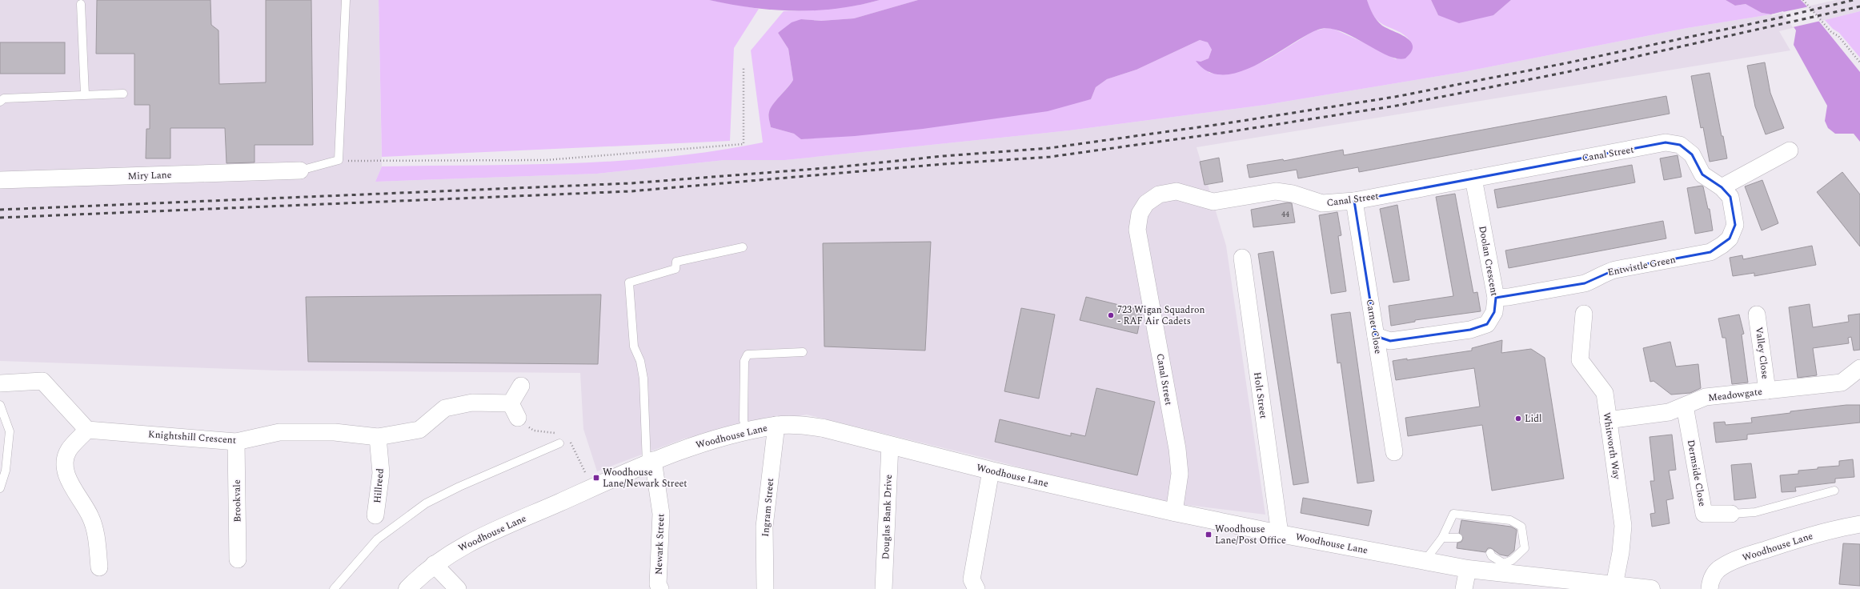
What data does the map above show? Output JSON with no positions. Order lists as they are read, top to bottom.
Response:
{
  "streets": {
    "main road": ["Woodhouse Lane"],
    "street": [
      "Canal Street",
      "Miry Lane",
      "Doolan Crescent",
      "Entwistle Green",
      "Carnet Close",
      "Valley Close",
      "Meadowgate",
      "Holt Street",
      "Knightshill Crescent",
      "Whitworth Way",
      "Dermside Close",
      "Hillreed",
      "Brookvale",
      "Ingram Street",
      "Douglas Bank Drive",
      "Newark Street"
    ]
  },
  "crossings": [
    ["Canal Street", "Doolan Crescent"],
    ["Canal Street", "Entwistle Green"],
    ["Canal Street", "Carnet Close"],
    ["Canal Street", "Woodhouse Lane"],
    ["Doolan Crescent", "Entwistle Green"],
    ["Doolan Crescent", "Carnet Close"],
    ["Valley Close", "Meadowgate"],
    ["Meadowgate", "Whitworth Way"],
    ["Meadowgate", "Dermside Close"],
    ["Holt Street", "Woodhouse Lane"],
    ["Woodhouse Lane", "Whitworth Way"],
    ["Woodhouse Lane", "Ingram Street"],
    ["Woodhouse Lane", "Douglas Bank Drive"],
    ["Woodhouse Lane", "Newark Street"],
    ["Knightshill Crescent", "Hillreed"],
    ["Knightshill Crescent", "Brookvale"]
  ],
  "places": {
    "other": ["723 Wigan Squadron - RAF Air Cadets", "Lidl"],
    "transit": ["Woodhouse Lane/Newark Street", "Woodhouse Lane/Post Office"]
  },
  "house_numbers": ["44"]
}
